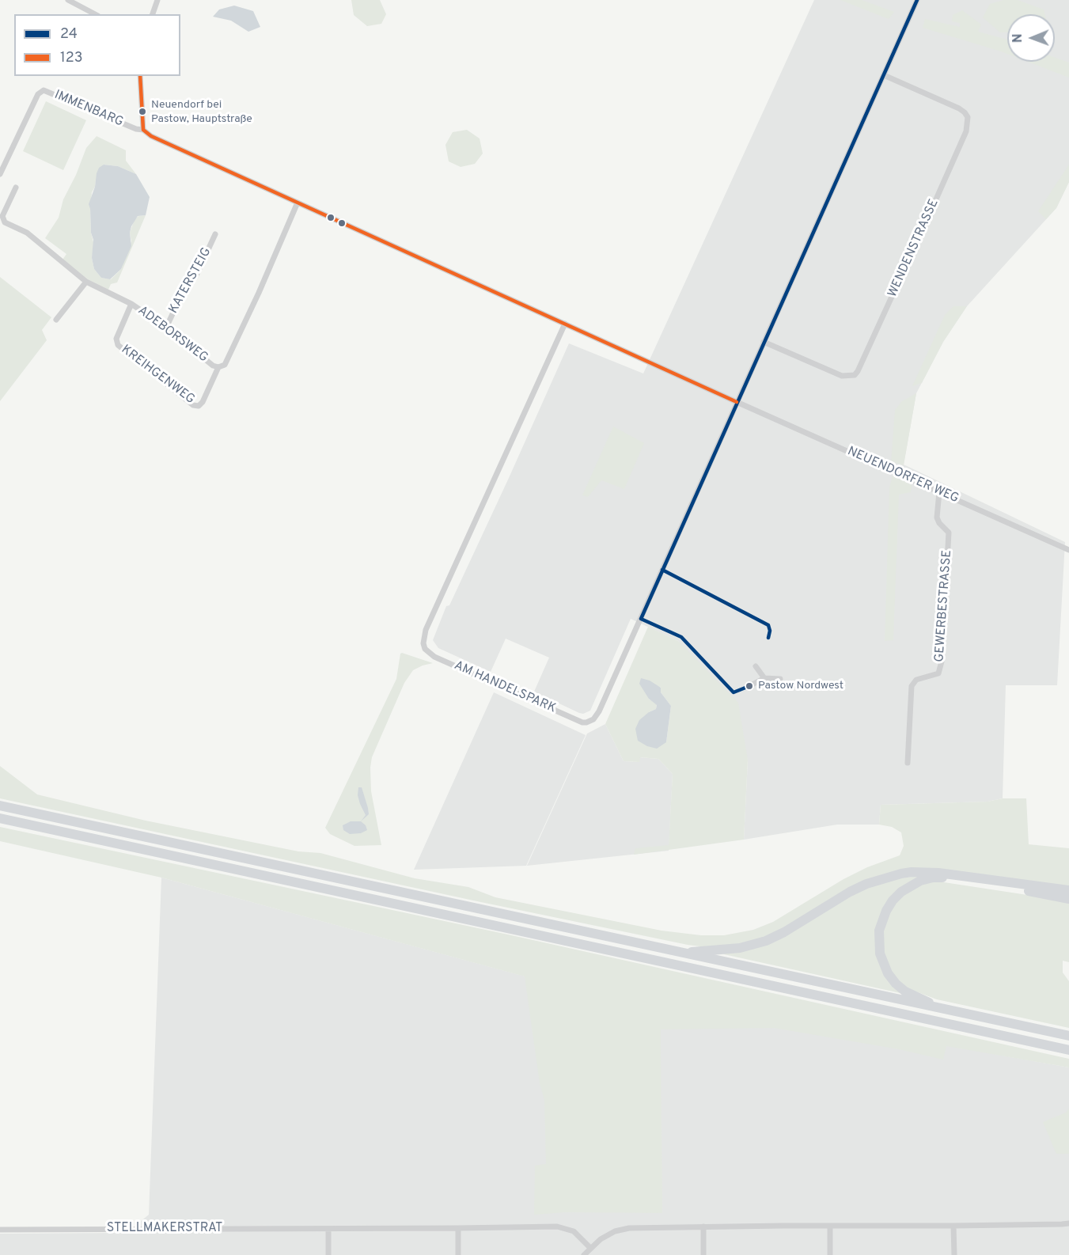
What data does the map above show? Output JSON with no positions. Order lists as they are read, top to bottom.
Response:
{
  "streets": {
    "street": [
      "IMMENBARG",
      "WENDENSTRASSE",
      "KATERSTEIG",
      "ADEBORSWEG",
      "KREIHGENWEG",
      "NEUENDORFER WEG",
      "GEWERBESTRASSE",
      "AM HANDELSPARK",
      "STELLMAKERSTRAT"
    ]
  },
  "crossings": [
    ["IMMENBARG", "NEUENDORFER WEG"],
    ["KATERSTEIG", "ADEBORSWEG"],
    ["ADEBORSWEG", "KREIHGENWEG"],
    ["ADEBORSWEG", "NEUENDORFER WEG"],
    ["NEUENDORFER WEG", "GEWERBESTRASSE"],
    ["NEUENDORFER WEG", "AM HANDELSPARK"]
  ],
  "places": ["Neuendorf bei Pastow, Hauptstraße", "Pastow Nordwest"],
  "lines": ["transit line 24", "transit line 123"],
  "legend": ["24", "123"],
  "north": "left"
}
